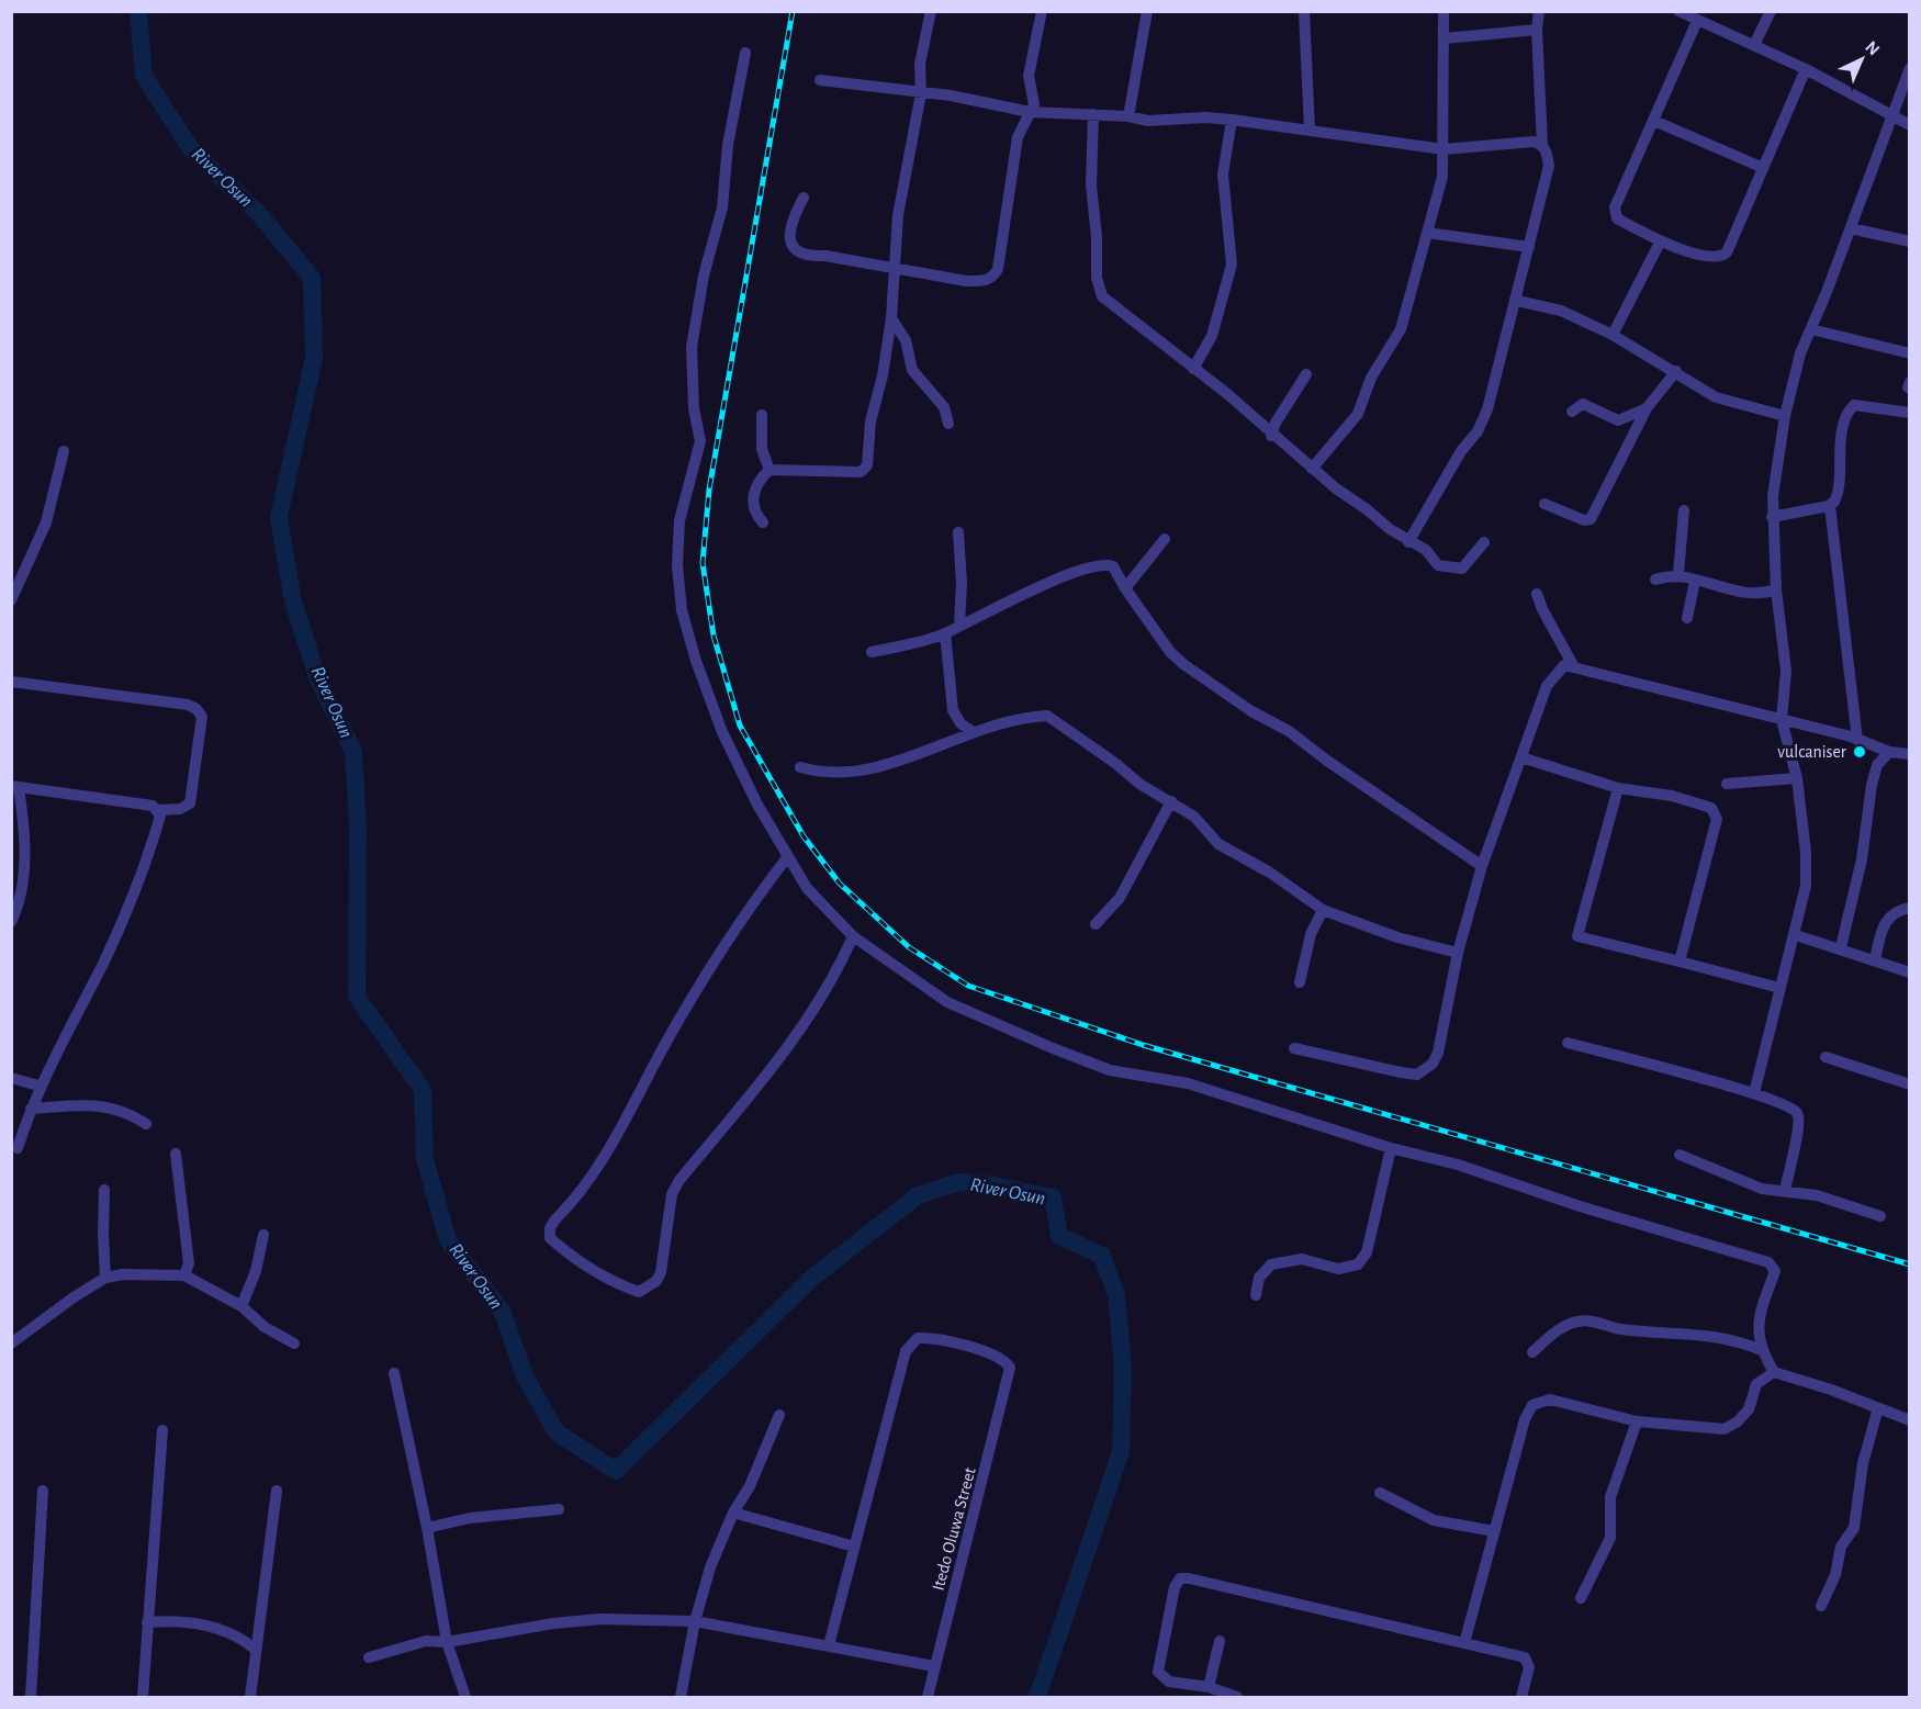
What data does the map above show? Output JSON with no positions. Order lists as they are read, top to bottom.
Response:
{
  "streets": {
    "street": ["Itedo Oluwa Street"]
  },
  "water": ["River Osun"],
  "places": ["vulcaniser"],
  "north": "top right"
}
